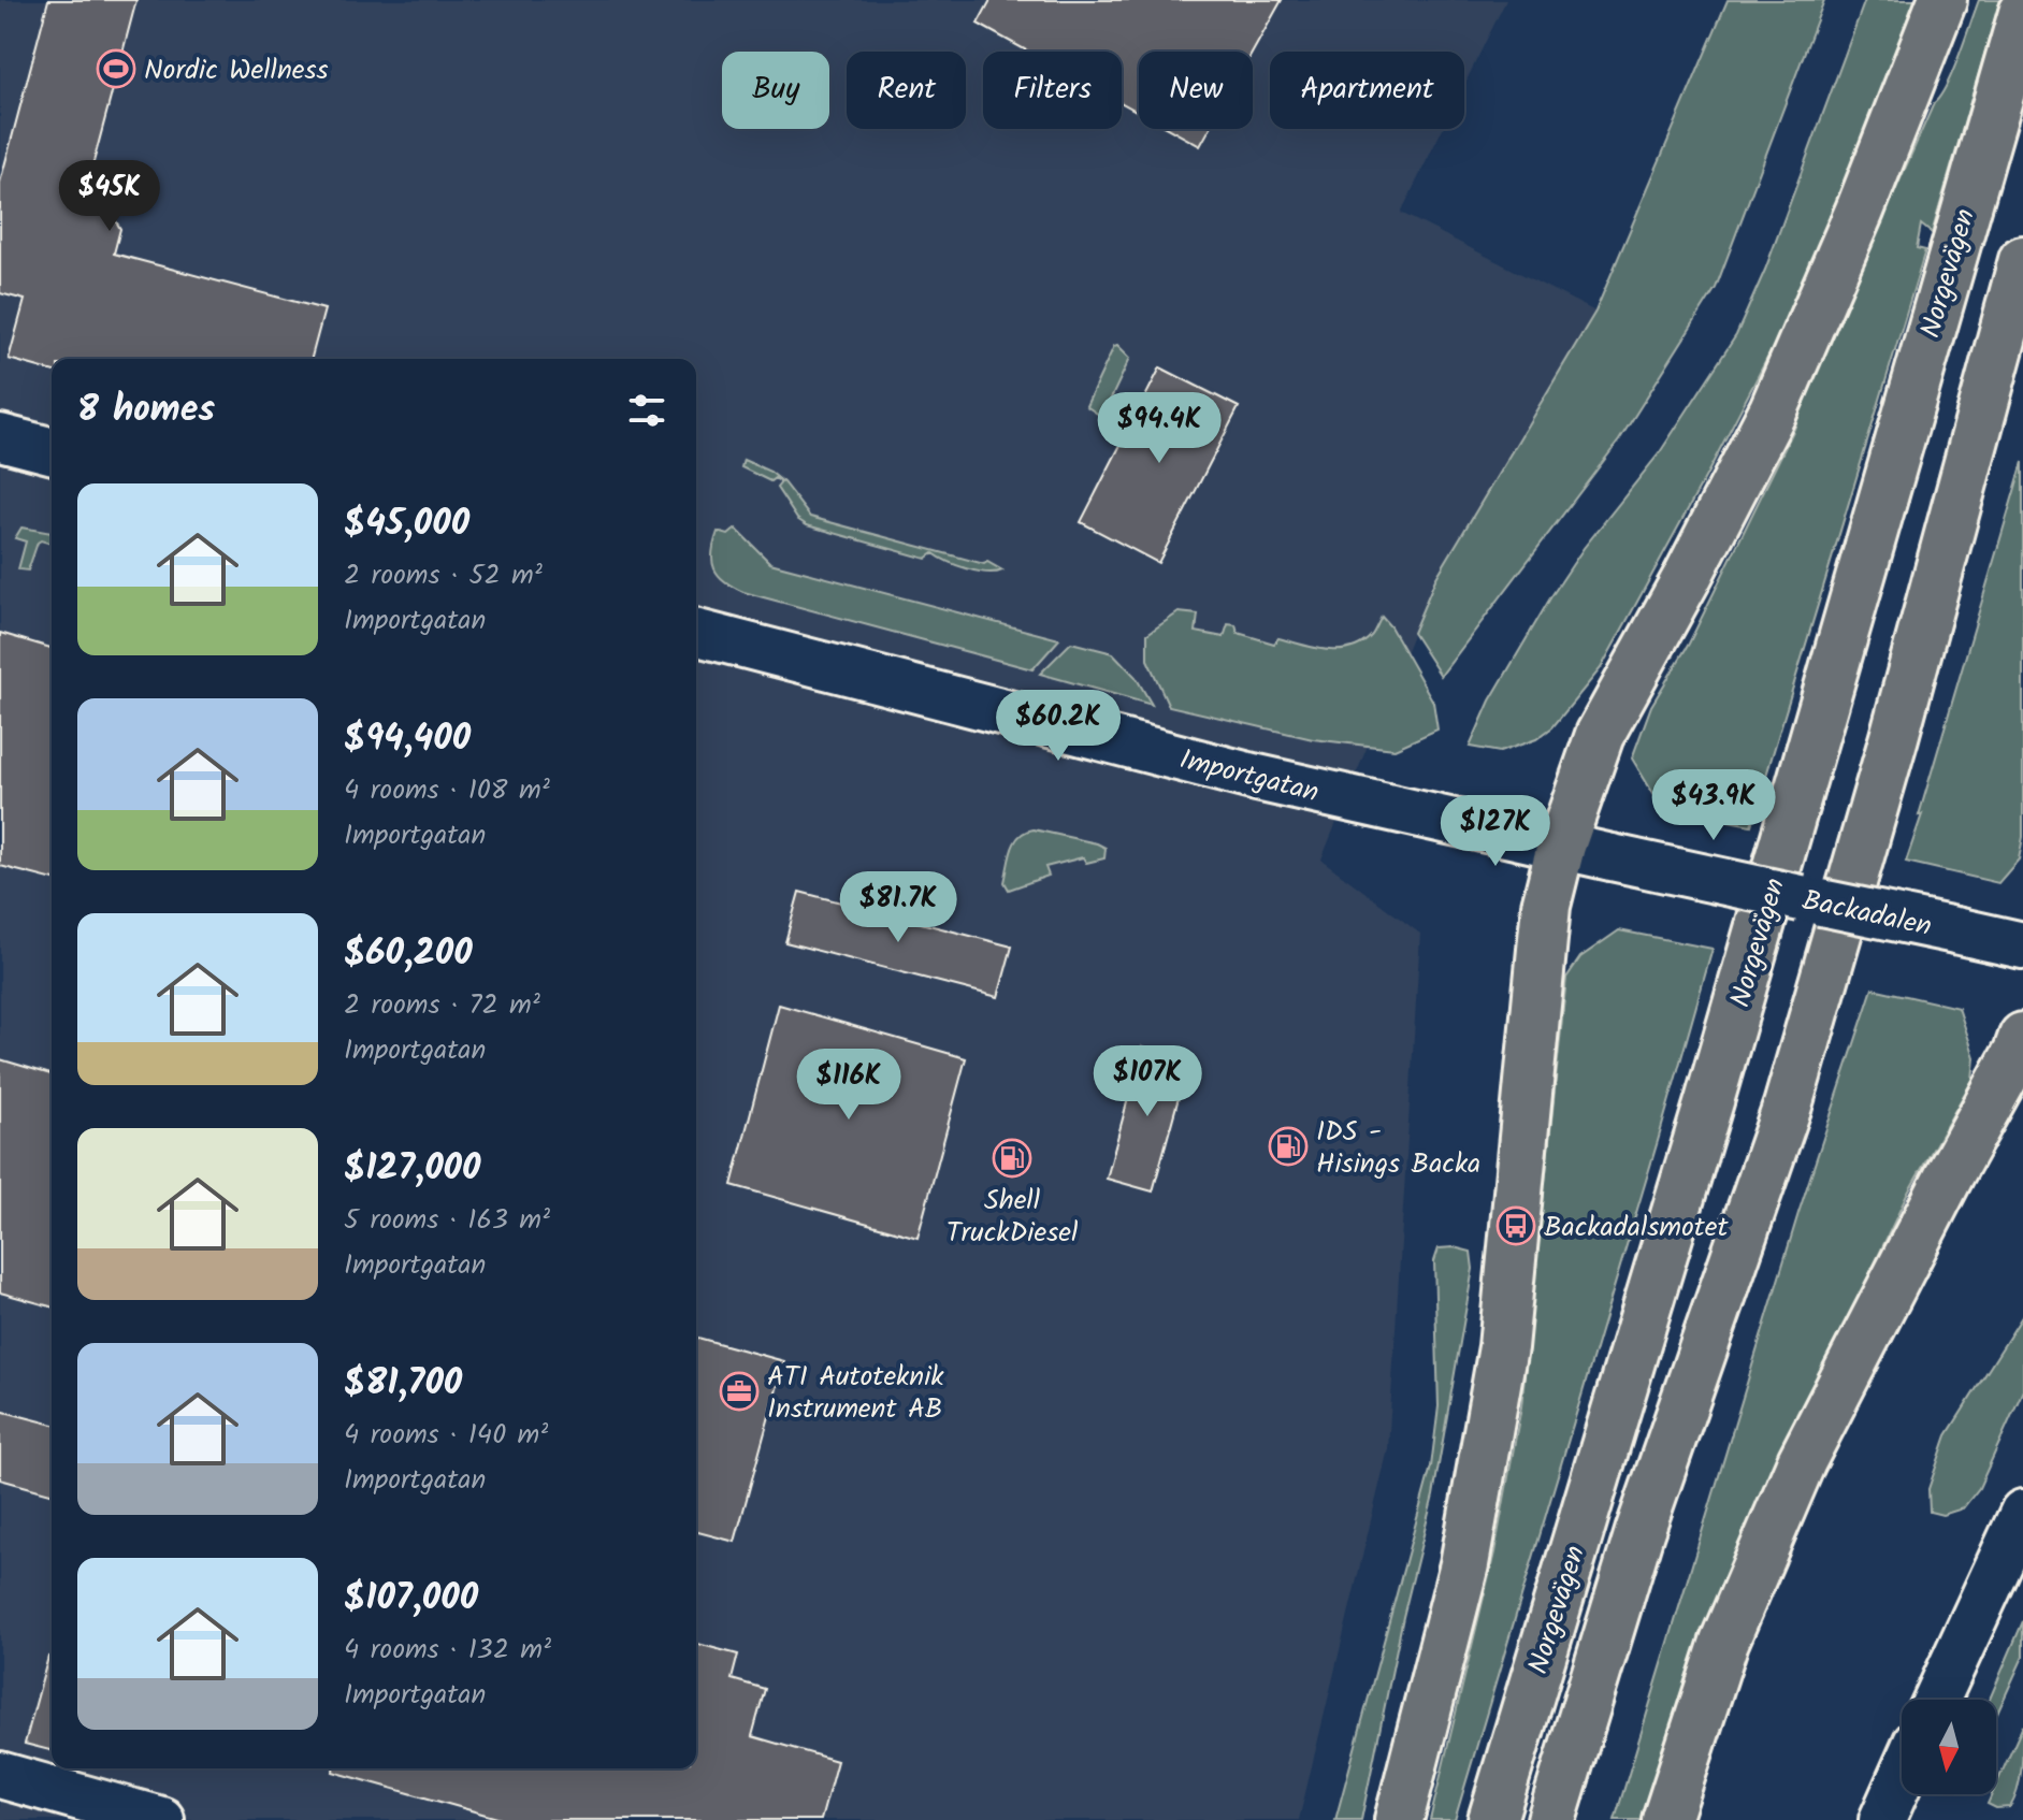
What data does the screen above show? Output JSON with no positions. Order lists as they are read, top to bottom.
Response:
{
  "streets": {
    "highway": ["Norgevägen"],
    "street": ["Importgatan", "Backadalen"]
  },
  "crossings": [
    ["Importgatan", "Backadalen"]
  ],
  "places": {
    "sports": ["Nordic Wellness"],
    "fuel station": ["IDS - Hisings Backa", "Shell TruckDiesel"],
    "bus stop": ["Backadalsmotet"],
    "office": ["ATI Autoteknik Instrument AB"]
  },
  "north": "bottom",
  "page": {
    "chip": [
      "Buy",
      "Rent",
      "Filters",
      "New",
      "Apartment"
    ],
    "price": [
      "$45K",
      "$94.4K",
      "$60.2K",
      "$43.9K",
      "$127K",
      "$81.7K",
      "$107K",
      "$116K"
    ],
    "heading": "8 homes",
    "list": [
      {
        "name": "$45,000",
        "note": "2 rooms · 52 m² · Importgatan"
      },
      {
        "name": "$94,400",
        "note": "4 rooms · 108 m² · Importgatan"
      },
      {
        "name": "$60,200",
        "note": "2 rooms · 72 m² · Importgatan"
      },
      {
        "name": "$127,000",
        "note": "5 rooms · 163 m² · Importgatan"
      },
      {
        "name": "$81,700",
        "note": "4 rooms · 140 m² · Importgatan"
      },
      {
        "name": "$107,000",
        "note": "4 rooms · 132 m² · Importgatan"
      }
    ]
  }
}
